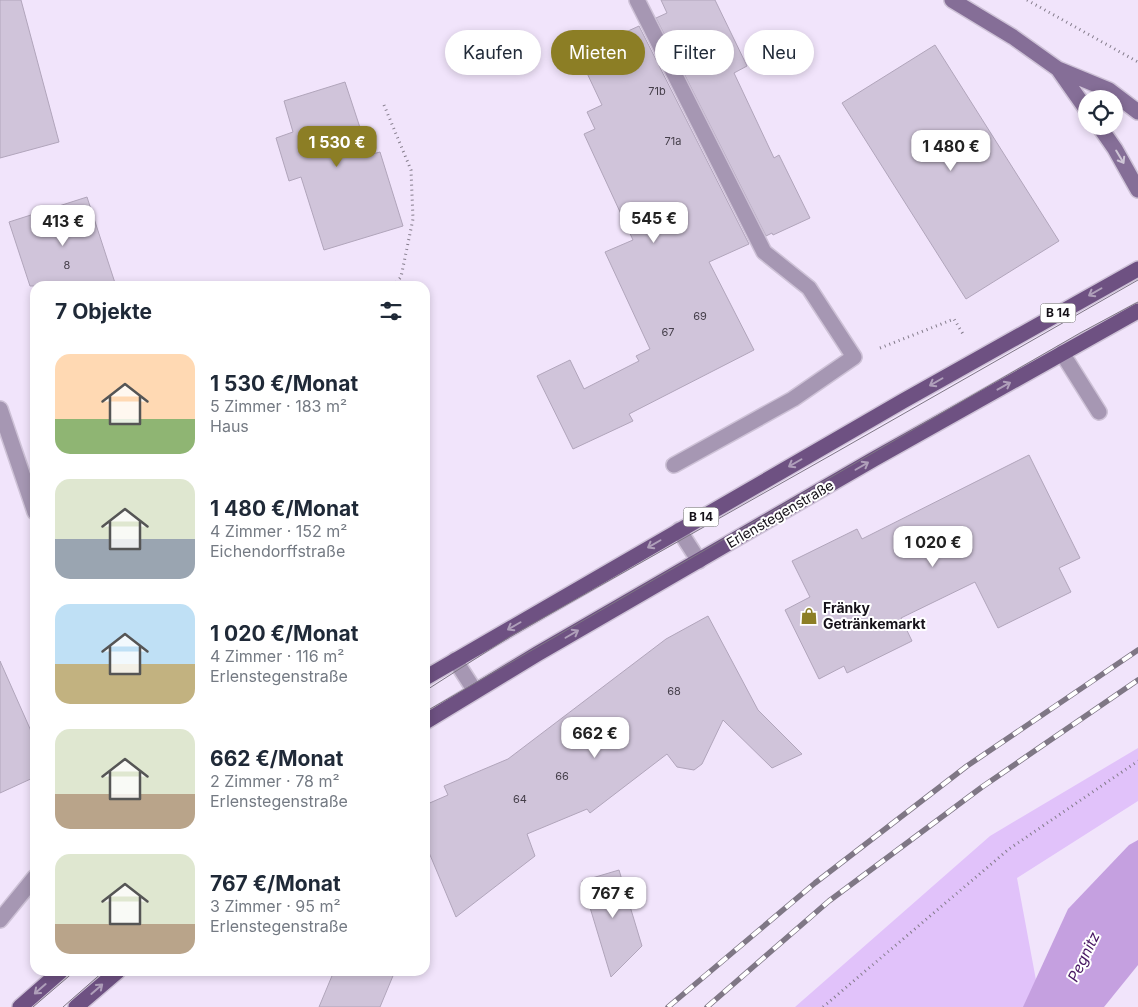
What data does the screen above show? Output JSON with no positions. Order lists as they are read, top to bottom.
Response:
{
  "streets": {
    "main road": ["B 14", "Erlenstegenstraße"]
  },
  "water": ["Pegnitz"],
  "places": {
    "shop": ["Fränky Getränkemarkt"]
  },
  "house_numbers": [
    "71b",
    "71a",
    "8",
    "69",
    "67",
    "68",
    "66",
    "64"
  ],
  "page": {
    "chip": [
      "Kaufen",
      "Mieten",
      "Filter",
      "Neu"
    ],
    "price": [
      "1 530 €",
      "1 480 €",
      "545 €",
      "413 €",
      "1 020 €",
      "662 €",
      "767 €"
    ],
    "heading": "7 Objekte",
    "list": [
      {
        "name": "1 530 €/Monat",
        "note": "5 Zimmer · 183 m² · Haus"
      },
      {
        "name": "1 480 €/Monat",
        "note": "4 Zimmer · 152 m² · Eichendorffstraße"
      },
      {
        "name": "1 020 €/Monat",
        "note": "4 Zimmer · 116 m² · Erlenstegenstraße"
      },
      {
        "name": "662 €/Monat",
        "note": "2 Zimmer · 78 m² · Erlenstegenstraße"
      },
      {
        "name": "767 €/Monat",
        "note": "3 Zimmer · 95 m² · Erlenstegenstraße"
      }
    ]
  }
}
